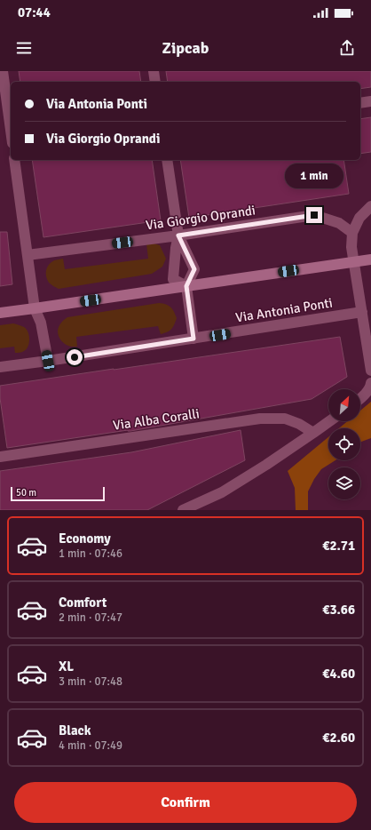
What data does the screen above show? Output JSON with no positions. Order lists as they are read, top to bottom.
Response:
{
  "streets": {
    "street": ["Via Giorgio Oprandi", "Via Antonia Ponti", "Via Alba Coralli"]
  },
  "scale_bar": "50 m",
  "north": "top right",
  "page": {
    "status": "07:44",
    "header": "Zipcab",
    "banner": ["Via Antonia Ponti", "Via Giorgio Oprandi"],
    "bubble": "1 min",
    "scale": "50 m",
    "list": [
      {
        "name": "Economy",
        "note": "1 min · 07:46",
        "value": "€2.71"
      },
      {
        "name": "Comfort",
        "note": "2 min · 07:47",
        "value": "€3.66"
      },
      {
        "name": "XL",
        "note": "3 min · 07:48",
        "value": "€4.60"
      },
      {
        "name": "Black",
        "note": "4 min · 07:49",
        "value": "€2.60"
      }
    ],
    "buttons": "Confirm"
  }
}
